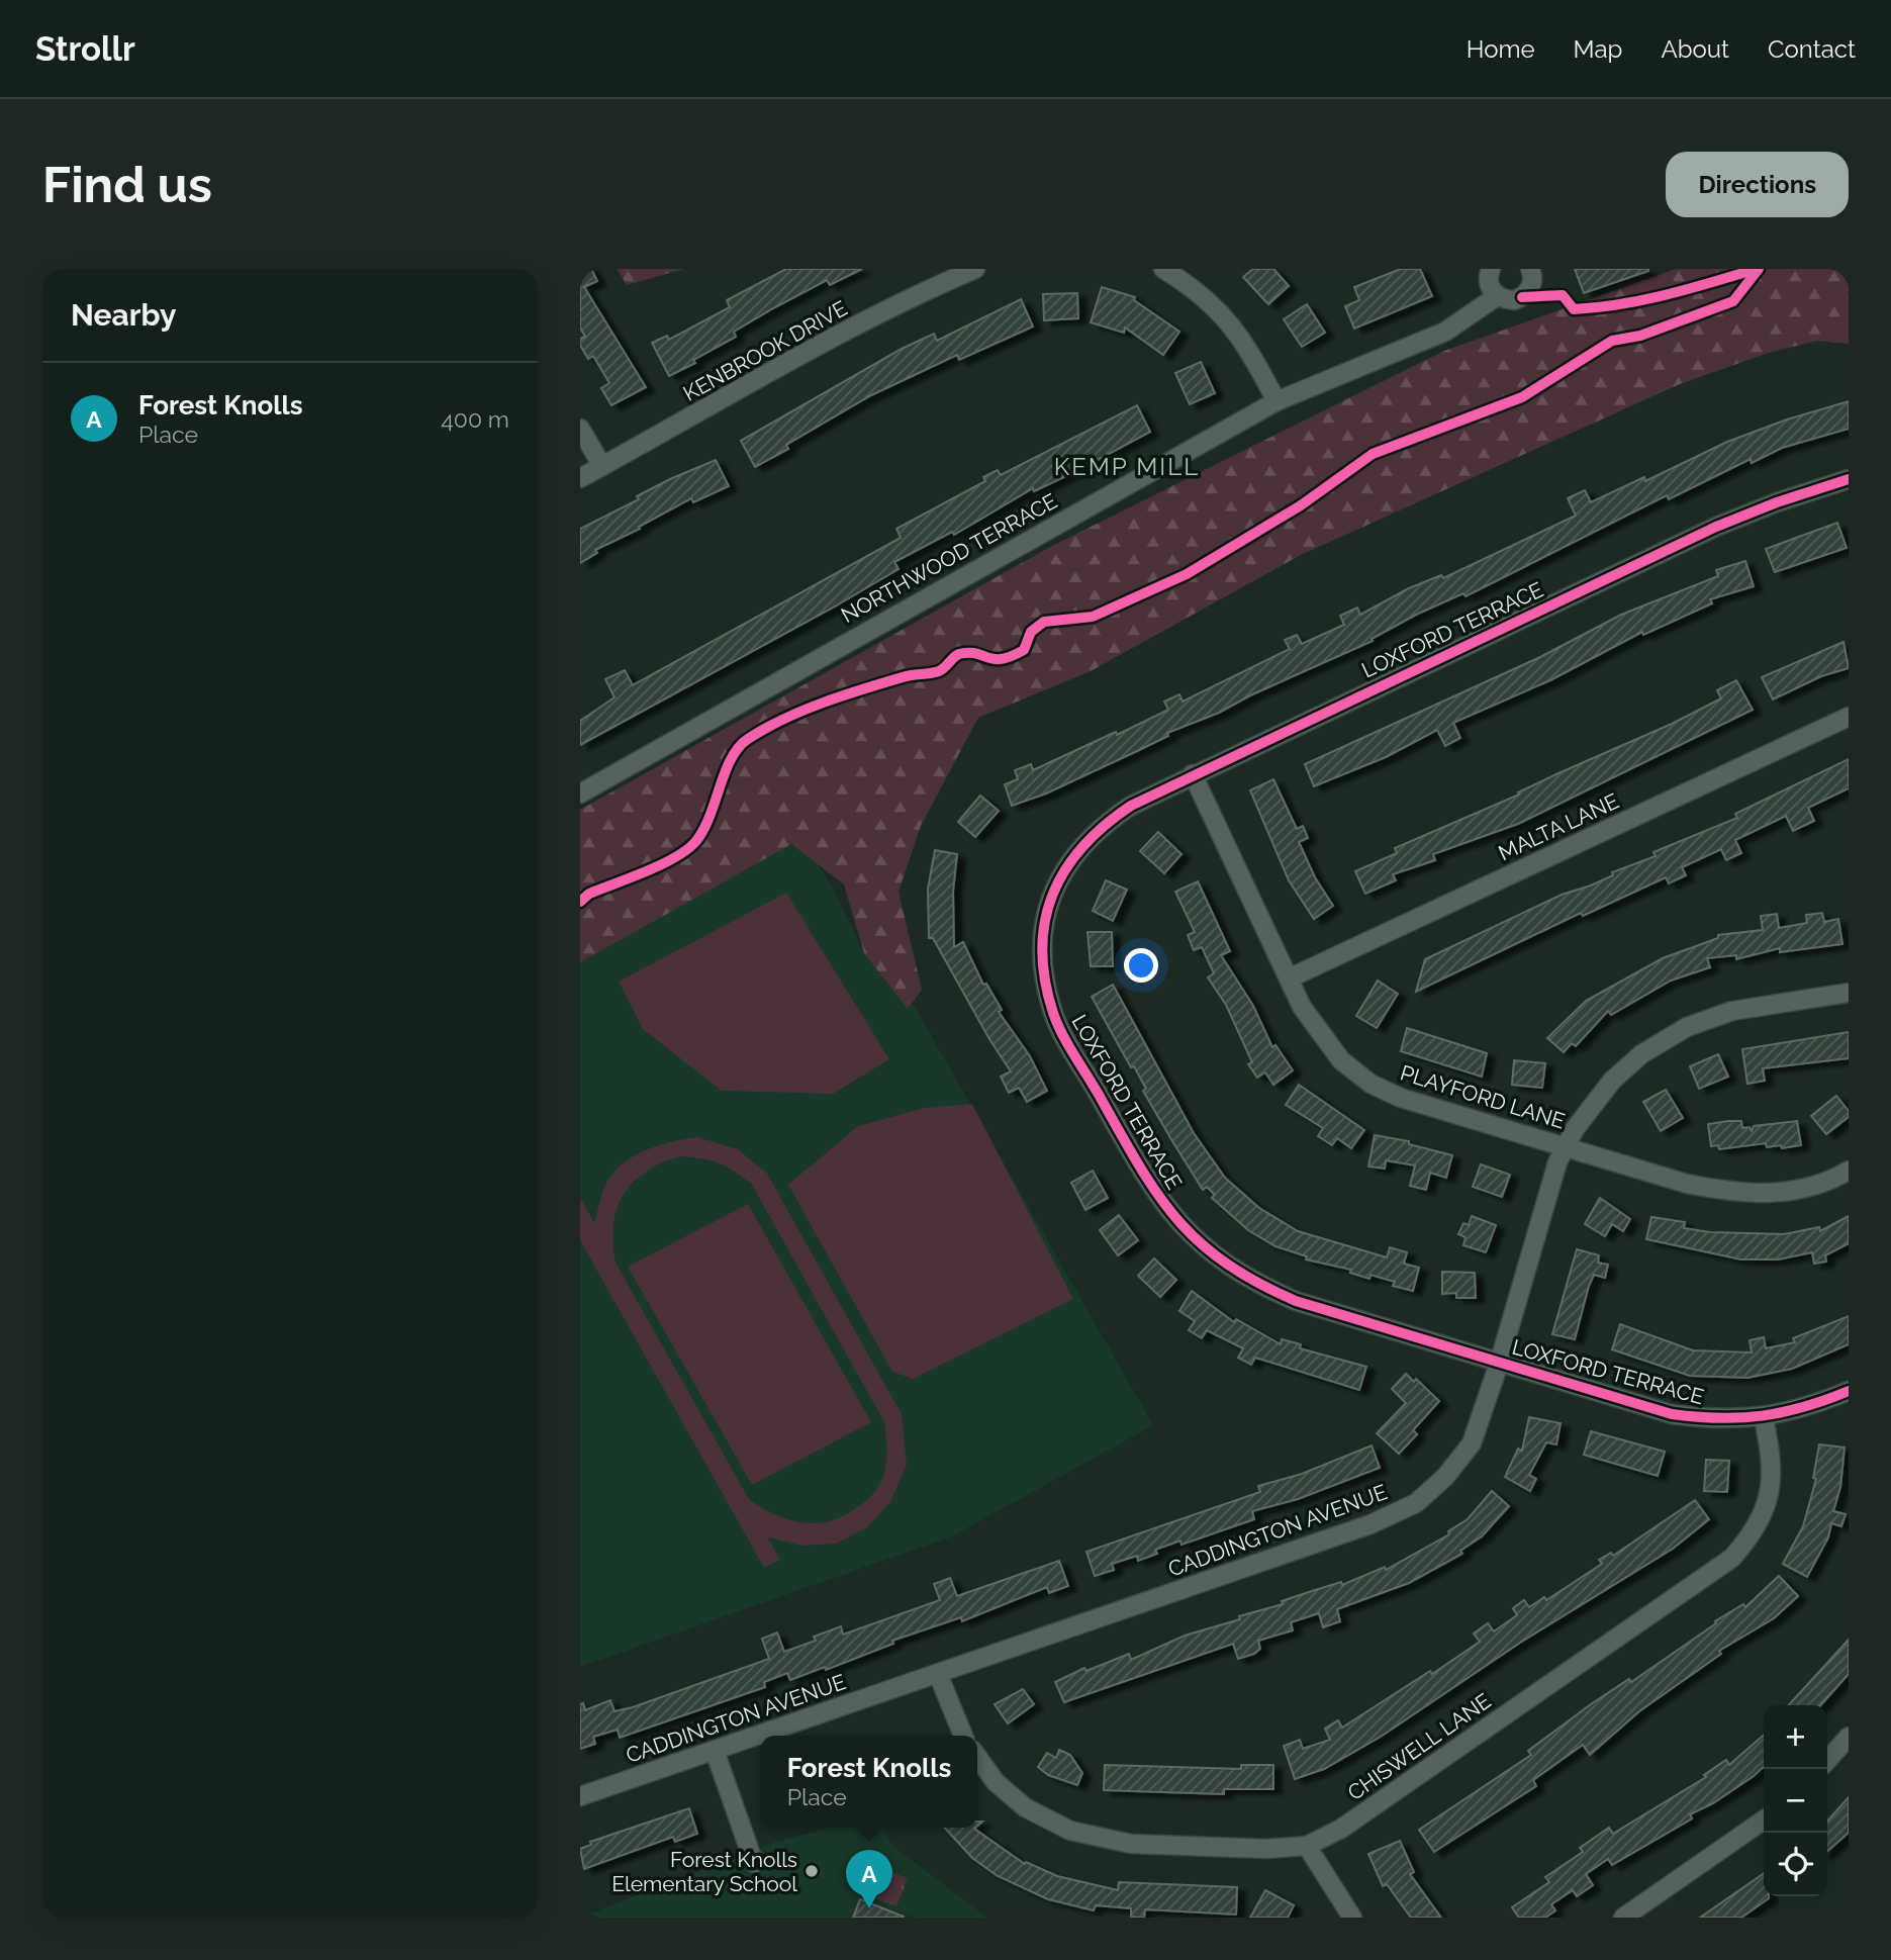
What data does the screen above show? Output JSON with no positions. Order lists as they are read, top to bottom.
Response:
{
  "streets": {
    "street": [
      "KENBROOK DRIVE",
      "NORTHWOOD TERRACE",
      "LOXFORD TERRACE",
      "MALTA LANE",
      "PLAYFORD LANE",
      "CADDINGTON AVENUE",
      "CHISWELL LANE"
    ]
  },
  "crossings": [
    ["LOXFORD TERRACE", "PLAYFORD LANE"],
    ["LOXFORD TERRACE", "CADDINGTON AVENUE"],
    ["LOXFORD TERRACE", "CHISWELL LANE"],
    ["MALTA LANE", "PLAYFORD LANE"],
    ["PLAYFORD LANE", "CADDINGTON AVENUE"]
  ],
  "districts": ["KEMP MILL"],
  "places": ["Forest Knolls Elementary School"],
  "page": {
    "header": "Strollr",
    "nav": [
      "Home",
      "Map",
      "About",
      "Contact"
    ],
    "buttons": "Directions",
    "title": "Find us",
    "heading": "Nearby",
    "list": [
      {
        "mark": "A",
        "name": "Forest Knolls",
        "note": "Place",
        "value": "400 m"
      }
    ],
    "map_buttons": ["+", "−"],
    "popup": ["Forest Knolls", "Place"],
    "pins": "A"
  }
}
